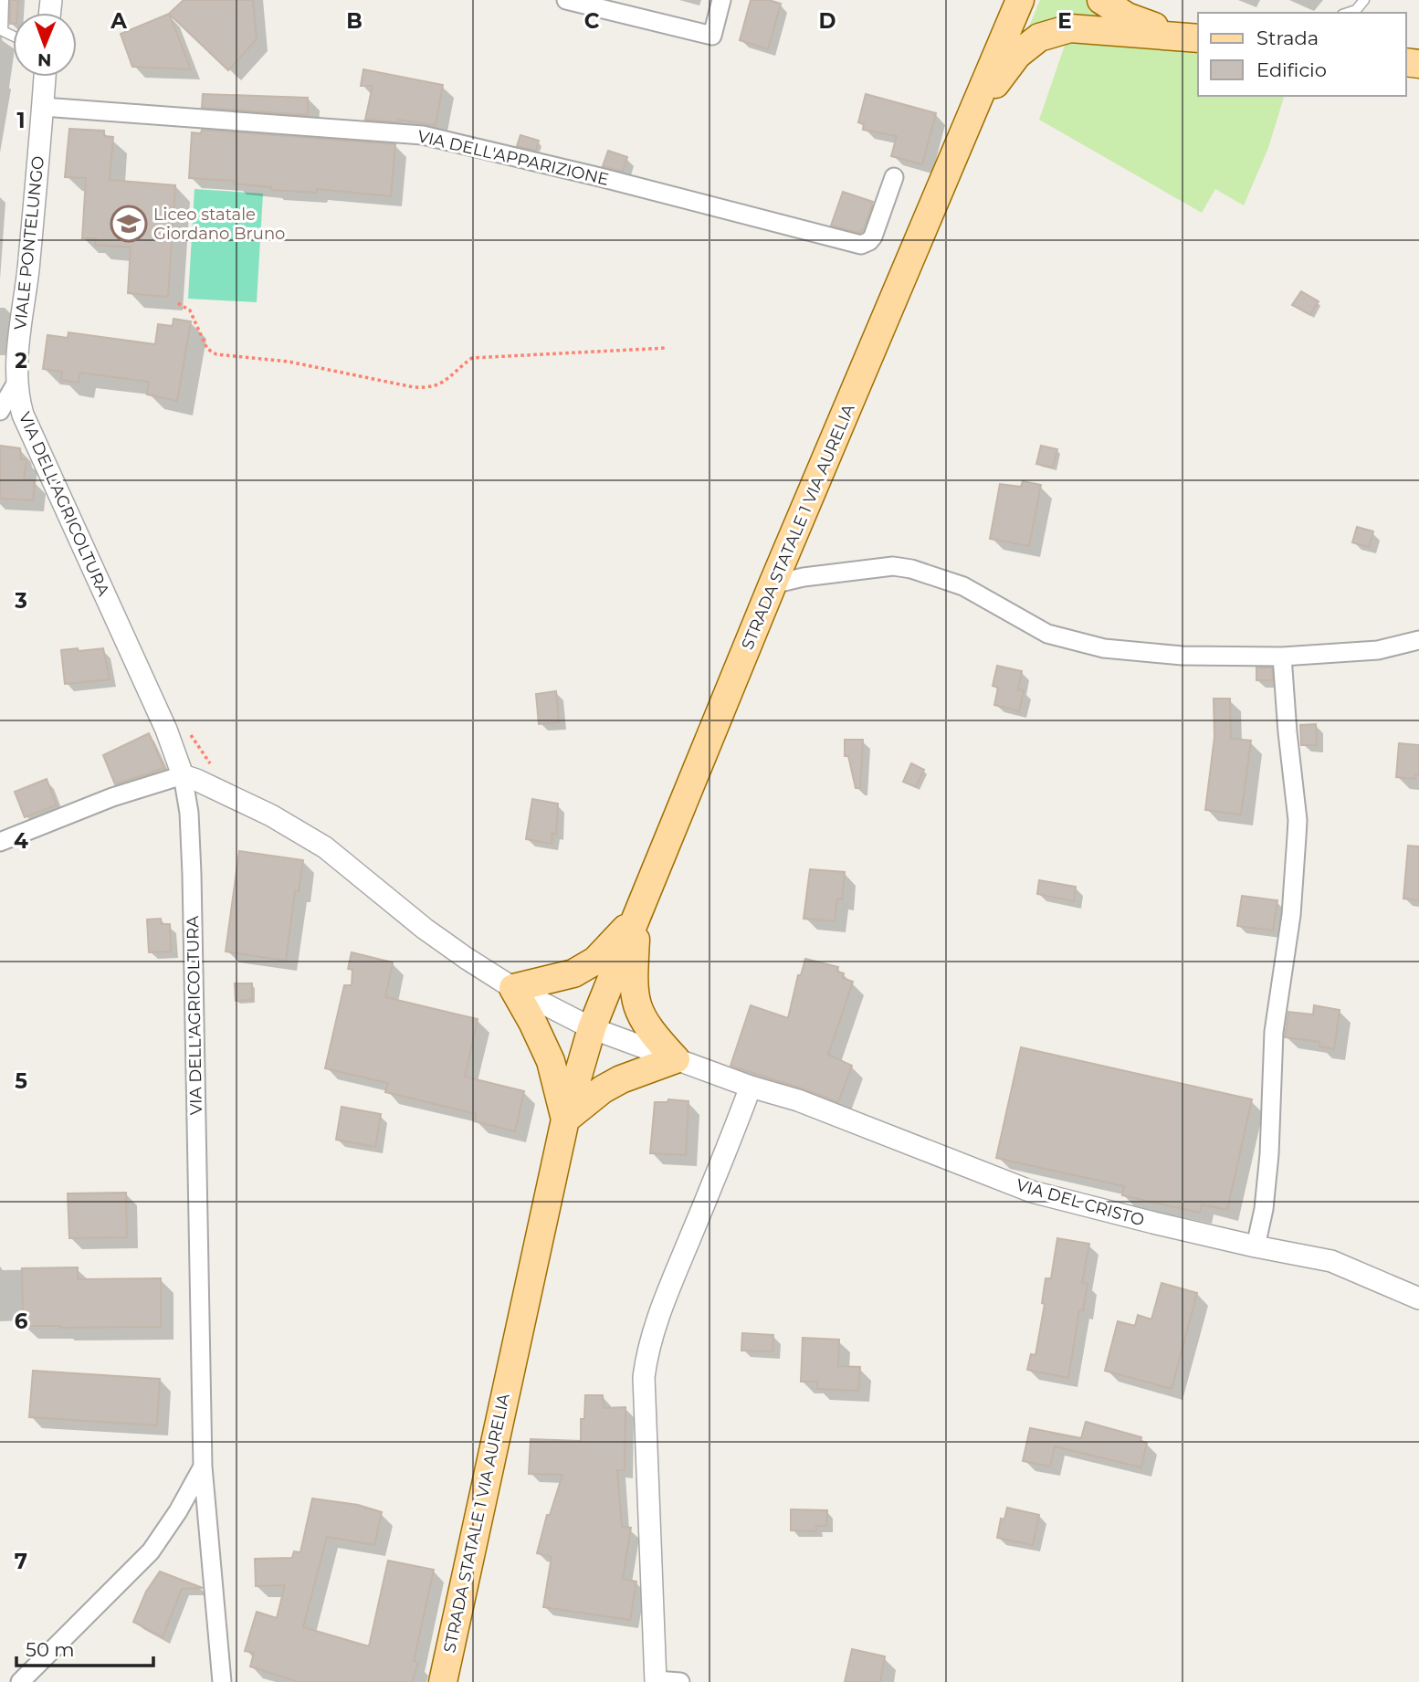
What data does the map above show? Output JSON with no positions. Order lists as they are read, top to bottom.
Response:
{
  "streets": {
    "main road": ["STRADA STATALE 1 VIA AURELIA"],
    "street": [
      "VIA DELL'APPARIZIONE",
      "VIALE PONTELUNGO",
      "VIA DELL'AGRICOLTURA",
      "VIA DEL CRISTO"
    ]
  },
  "crossings": [
    ["VIA DELL'APPARIZIONE", "VIALE PONTELUNGO"],
    ["VIALE PONTELUNGO", "VIA DELL'AGRICOLTURA"],
    ["VIA DELL'AGRICOLTURA", "VIA DEL CRISTO"],
    ["STRADA STATALE 1 VIA AURELIA", "VIA DEL CRISTO"]
  ],
  "places": {
    "school or university": ["Liceo statale Giordano Bruno"]
  },
  "legend": ["Strada", "Edificio"],
  "scale_bar": "50 m",
  "north": "bottom",
  "grid": {
    "columns": [
      "A",
      "B",
      "C",
      "D",
      "E"
    ],
    "rows": [
      "1",
      "2",
      "3",
      "4",
      "5",
      "6",
      "7"
    ]
  }
}
